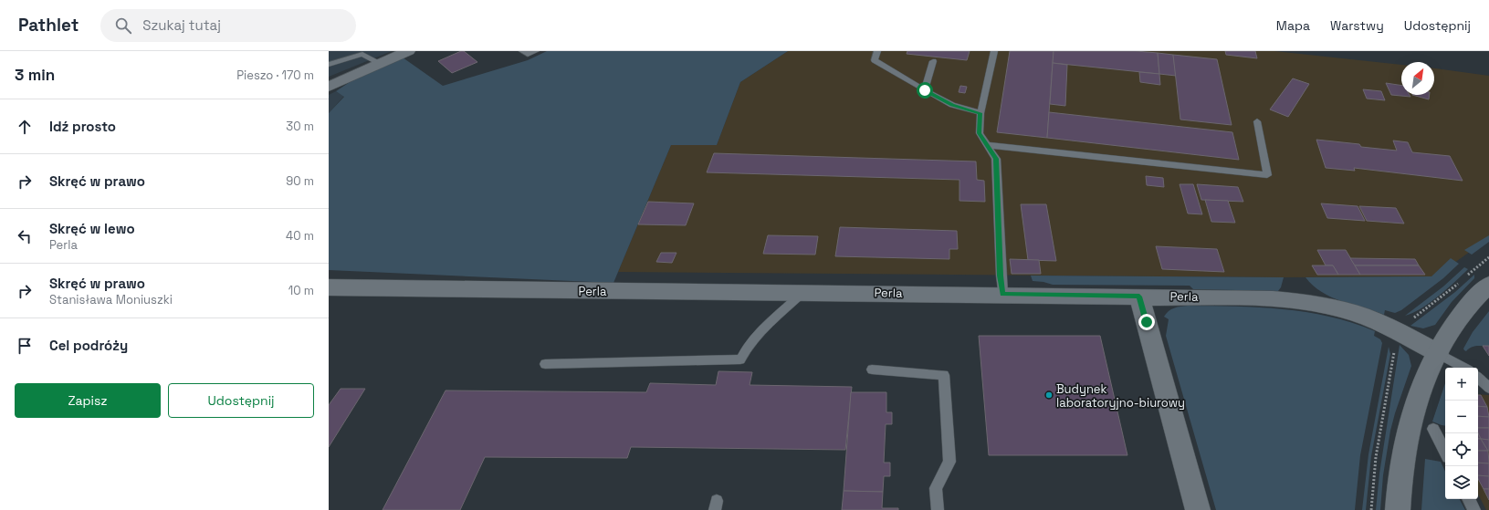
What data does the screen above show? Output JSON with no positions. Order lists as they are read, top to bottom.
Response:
{
  "streets": {
    "street": ["Perla"]
  },
  "places": ["Budynek laboratoryjno-biurowy"],
  "north": "top right",
  "page": {
    "header": "Pathlet",
    "search": "Szukaj tutaj",
    "nav": ["Mapa", "Warstwy", "Udostępnij"],
    "heading": ["3 min", "Pieszo · 170 m"],
    "list": [
      ["Idź prosto", "30 m"],
      ["Skręć w prawo", "90 m"],
      ["Skręć w lewo", "Perla", "40 m"],
      ["Skręć w prawo", "Stanisława Moniuszki", "10 m"],
      "Cel podróży"
    ],
    "map_buttons": ["+", "−"],
    "buttons": ["Zapisz", "Udostępnij"]
  }
}
